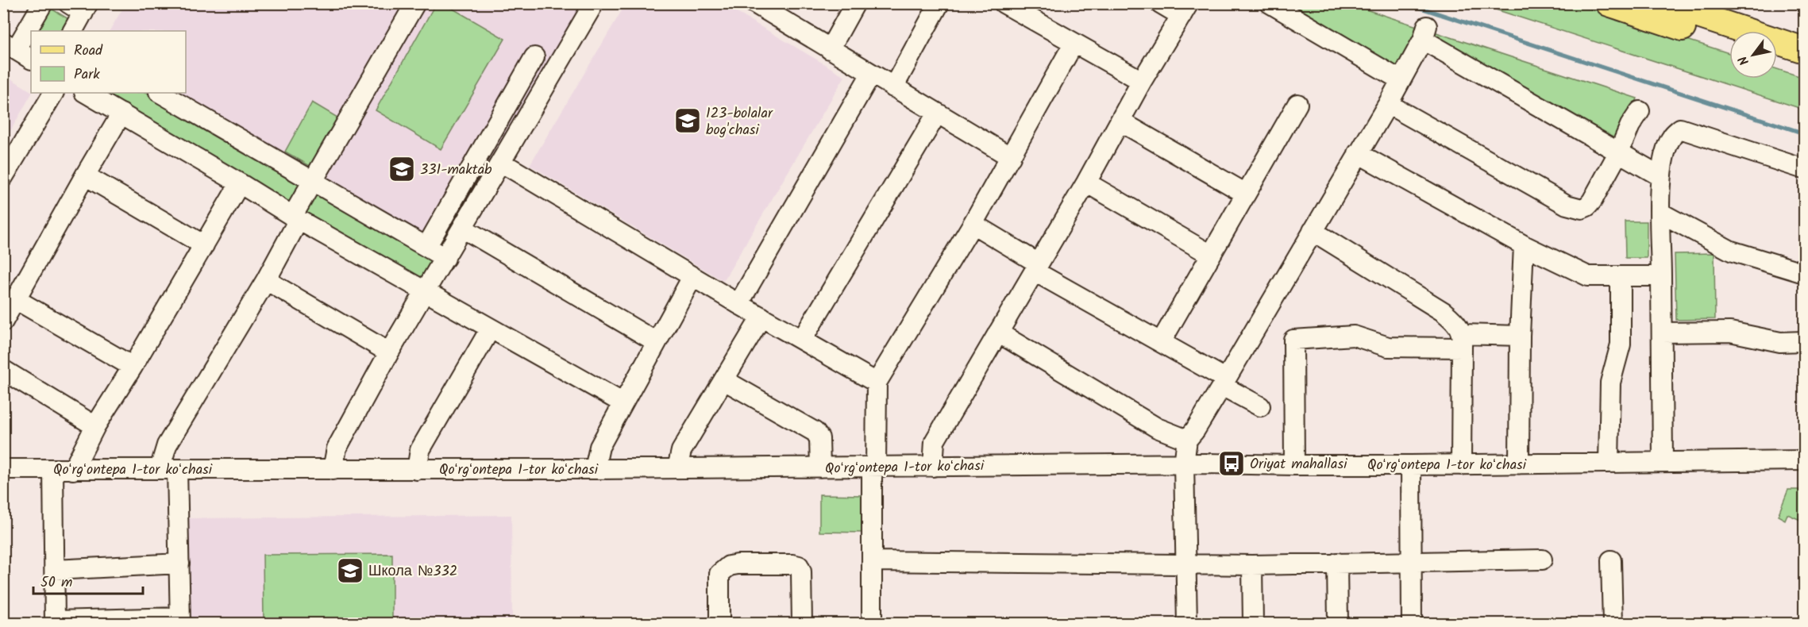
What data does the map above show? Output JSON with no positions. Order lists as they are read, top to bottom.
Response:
{
  "streets": {
    "street": ["Qoʻrgʻontepa 1-tor koʻchasi"]
  },
  "places": {
    "school or university": ["123-bolalar bog'chasi", "331-maktab", "Школа №332"],
    "bus stop": ["Oriyat mahallasi"]
  },
  "legend": ["Road", "Park"],
  "scale_bar": "50 m",
  "north": "bottom left"
}
